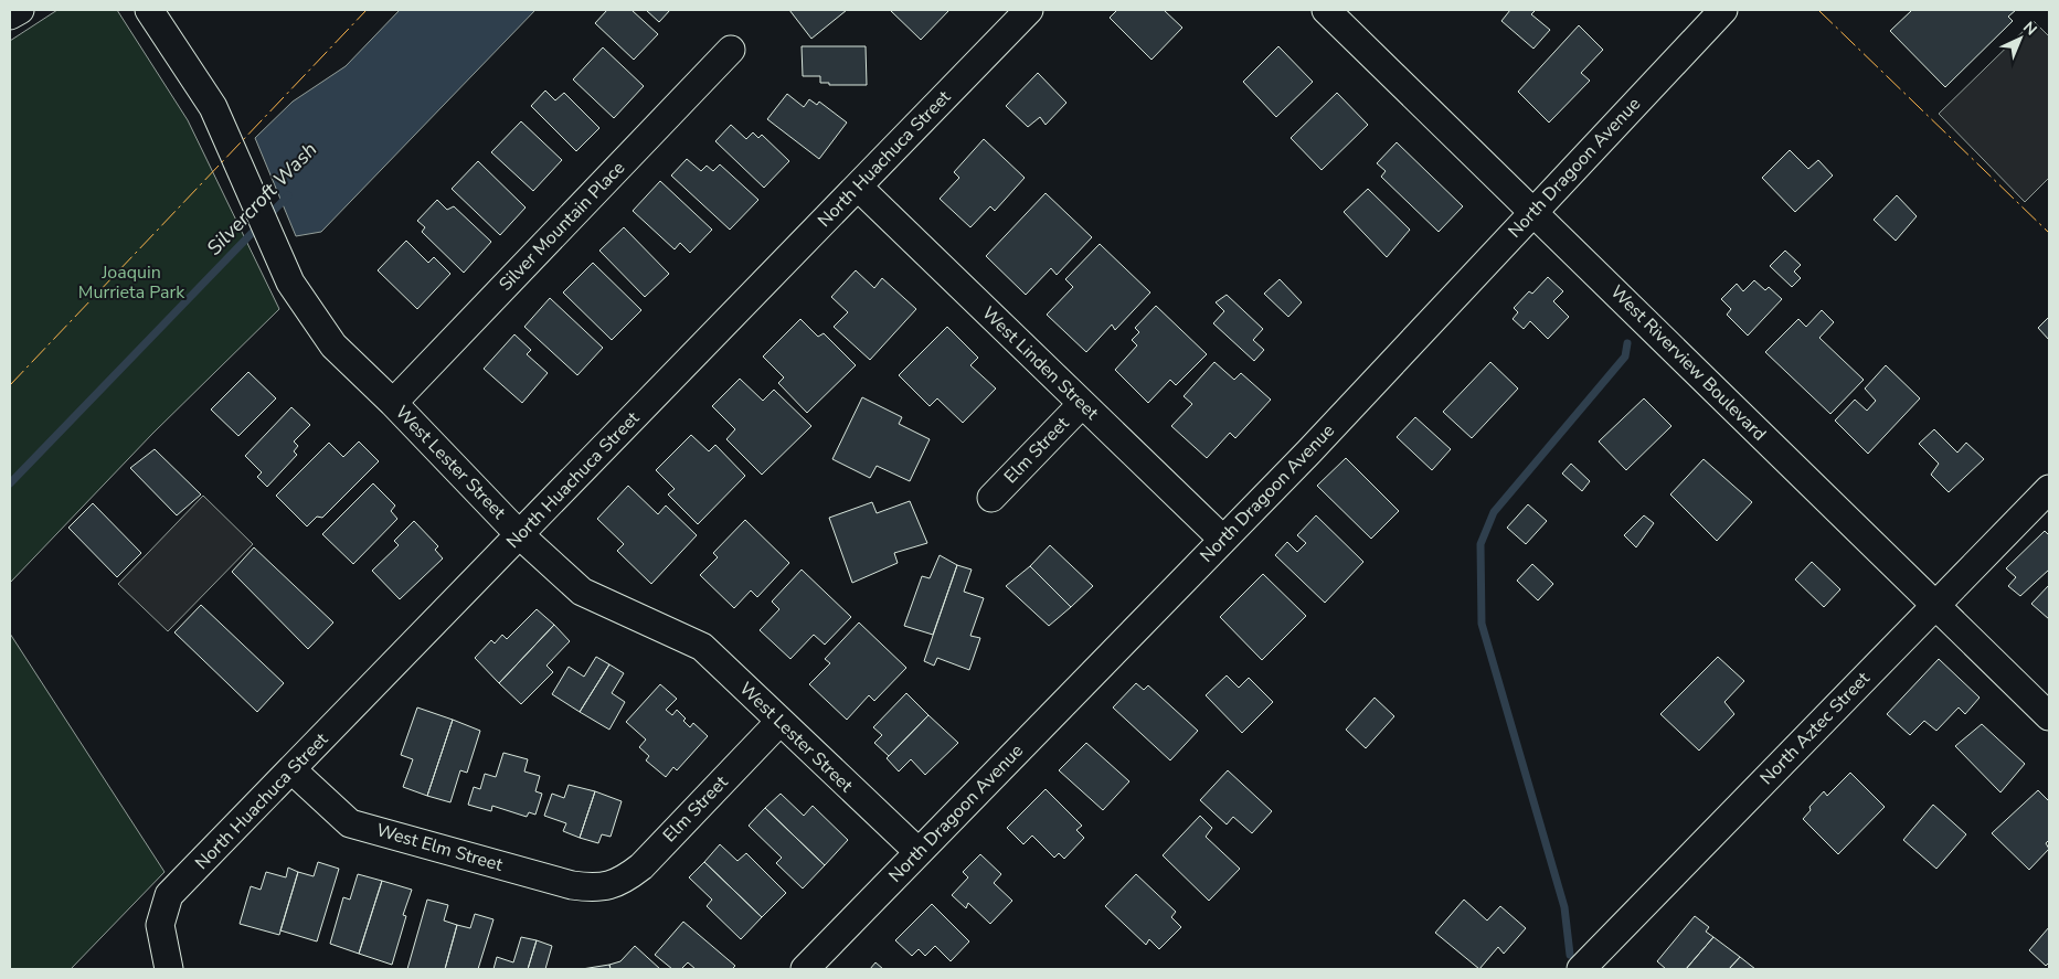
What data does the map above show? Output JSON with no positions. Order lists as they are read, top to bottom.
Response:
{
  "streets": {
    "street": [
      "North Huachuca Street",
      "North Dragoon Avenue",
      "Silver Mountain Place",
      "West Linden Street",
      "West Riverview Boulevard",
      "Elm Street",
      "West Lester Street",
      "North Aztec Street",
      "West Elm Street"
    ]
  },
  "crossings": [
    ["North Huachuca Street", "West Linden Street"],
    ["North Huachuca Street", "West Lester Street"],
    ["North Huachuca Street", "West Elm Street"],
    ["North Dragoon Avenue", "West Linden Street"],
    ["North Dragoon Avenue", "West Riverview Boulevard"],
    ["North Dragoon Avenue", "West Lester Street"],
    ["Silver Mountain Place", "West Lester Street"],
    ["West Linden Street", "Elm Street"],
    ["West Riverview Boulevard", "North Aztec Street"],
    ["Elm Street", "West Lester Street"],
    ["Elm Street", "West Elm Street"]
  ],
  "water": ["Silvercroft Wash"],
  "parks": ["Joaquin Murrieta Park"],
  "north": "top right"
}
